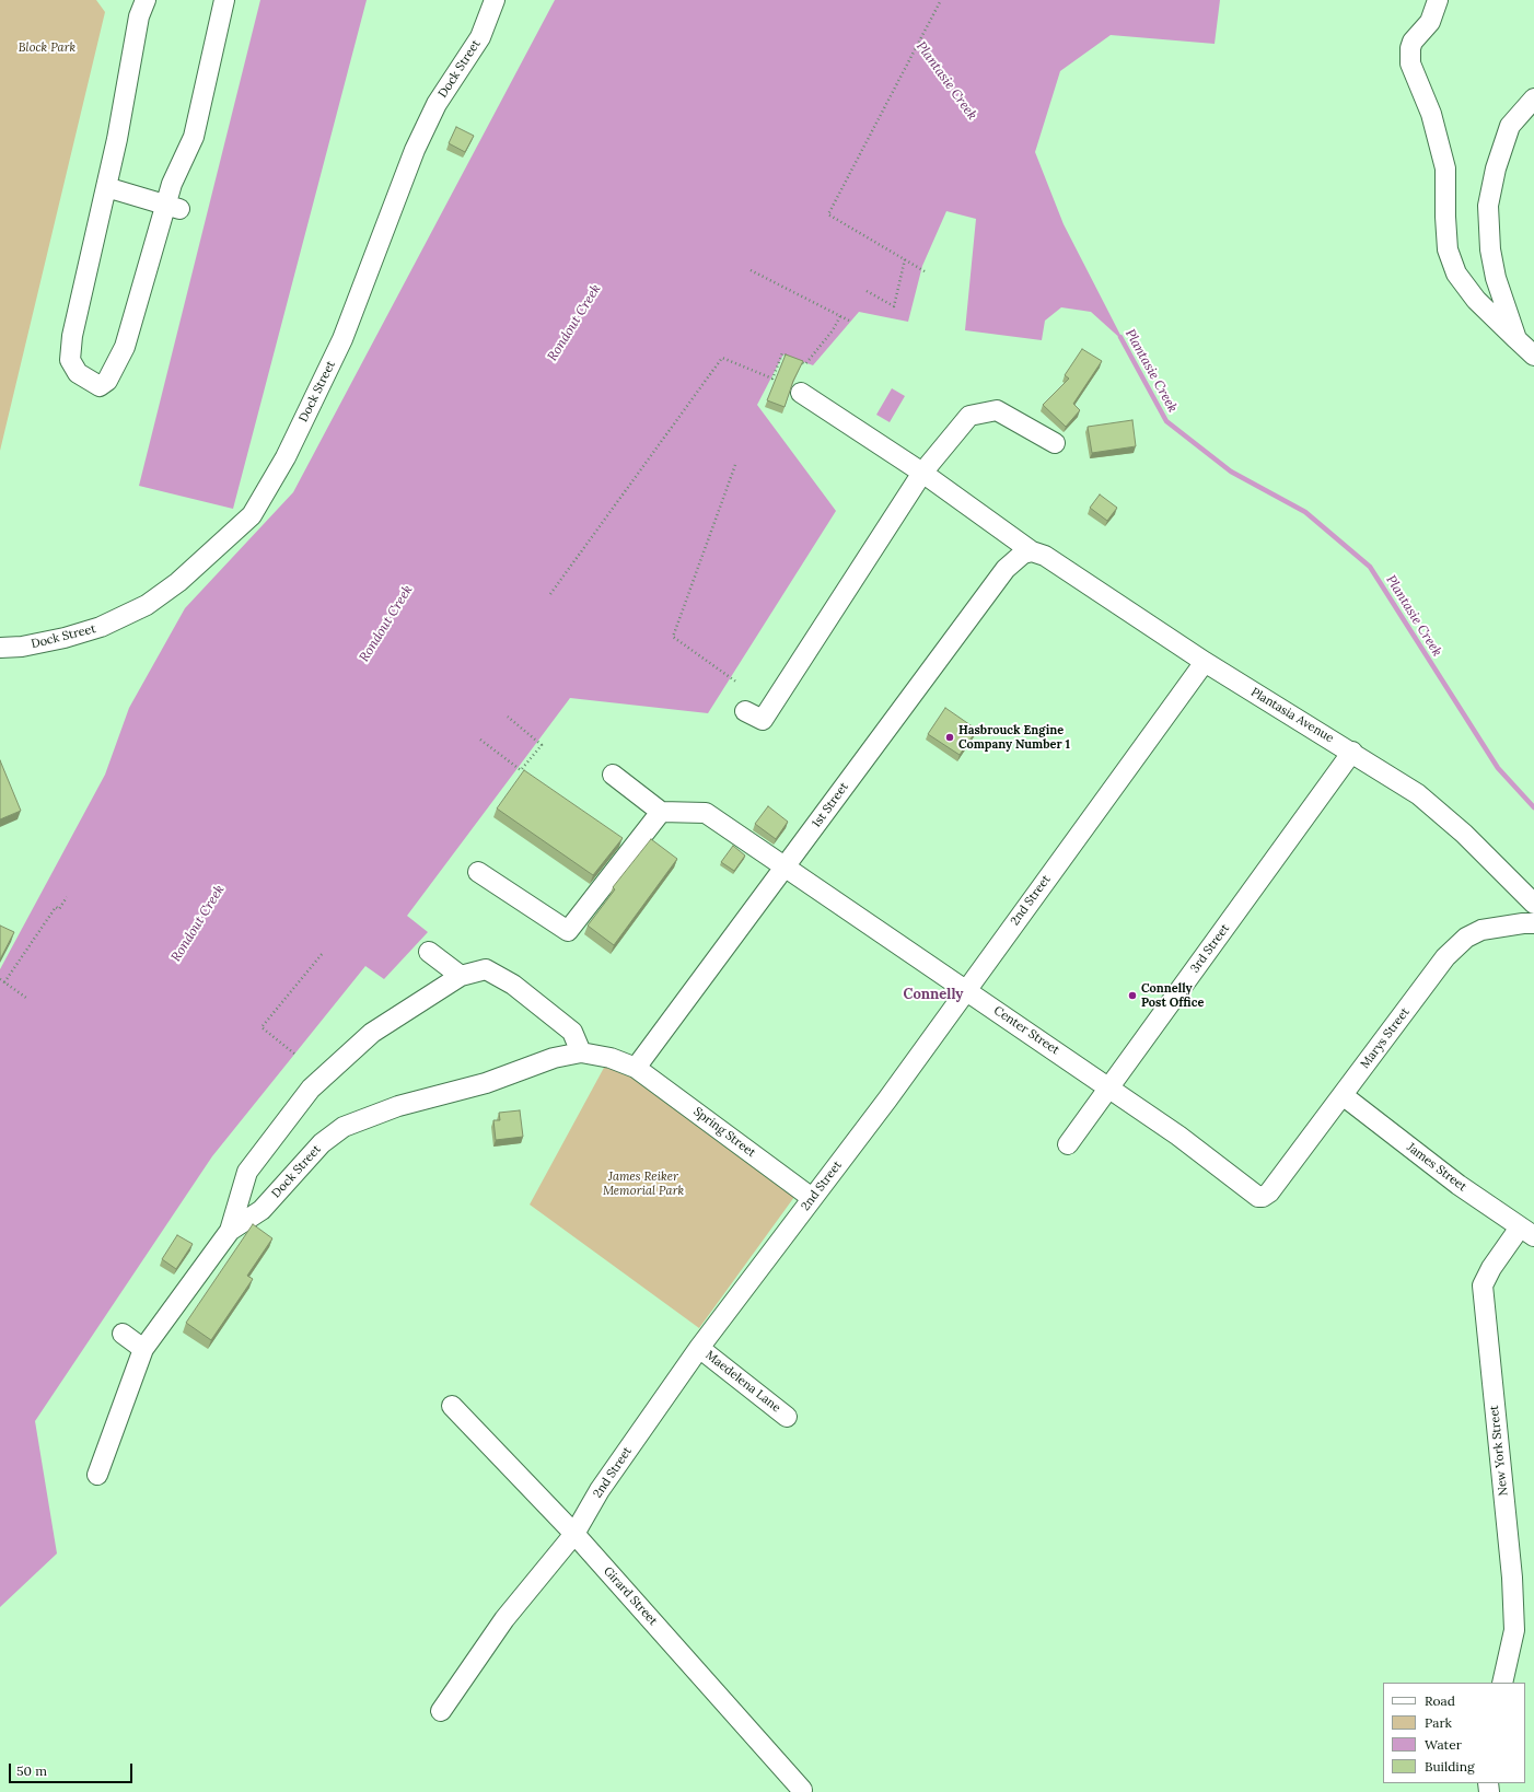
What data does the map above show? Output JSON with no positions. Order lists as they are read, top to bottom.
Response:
{
  "streets": {
    "street": [
      "Dock Street",
      "Plantasia Avenue",
      "1st Street",
      "2nd Street",
      "3rd Street",
      "Center Street",
      "Marys Street",
      "Spring Street",
      "James Street",
      "Maedelena Lane",
      "New York Street",
      "Girard Street"
    ]
  },
  "crossings": [
    ["Dock Street", "1st Street"],
    ["Dock Street", "Spring Street"],
    ["Plantasia Avenue", "1st Street"],
    ["Plantasia Avenue", "2nd Street"],
    ["Plantasia Avenue", "3rd Street"],
    ["1st Street", "Center Street"],
    ["1st Street", "Spring Street"],
    ["2nd Street", "Center Street"],
    ["2nd Street", "Spring Street"],
    ["2nd Street", "Maedelena Lane"],
    ["2nd Street", "Girard Street"],
    ["3rd Street", "Center Street"],
    ["Center Street", "Marys Street"],
    ["Marys Street", "James Street"],
    ["James Street", "New York Street"]
  ],
  "districts": ["Connelly"],
  "water": ["Plantasie Creek", "Rondout Creek"],
  "parks": ["Block Park", "James Reiker Memorial Park"],
  "places": ["Hasbrouck Engine Company Number 1", "Connelly Post Office"],
  "legend": [
    "Road",
    "Park",
    "Water",
    "Building"
  ],
  "scale_bar": "50 m"
}
